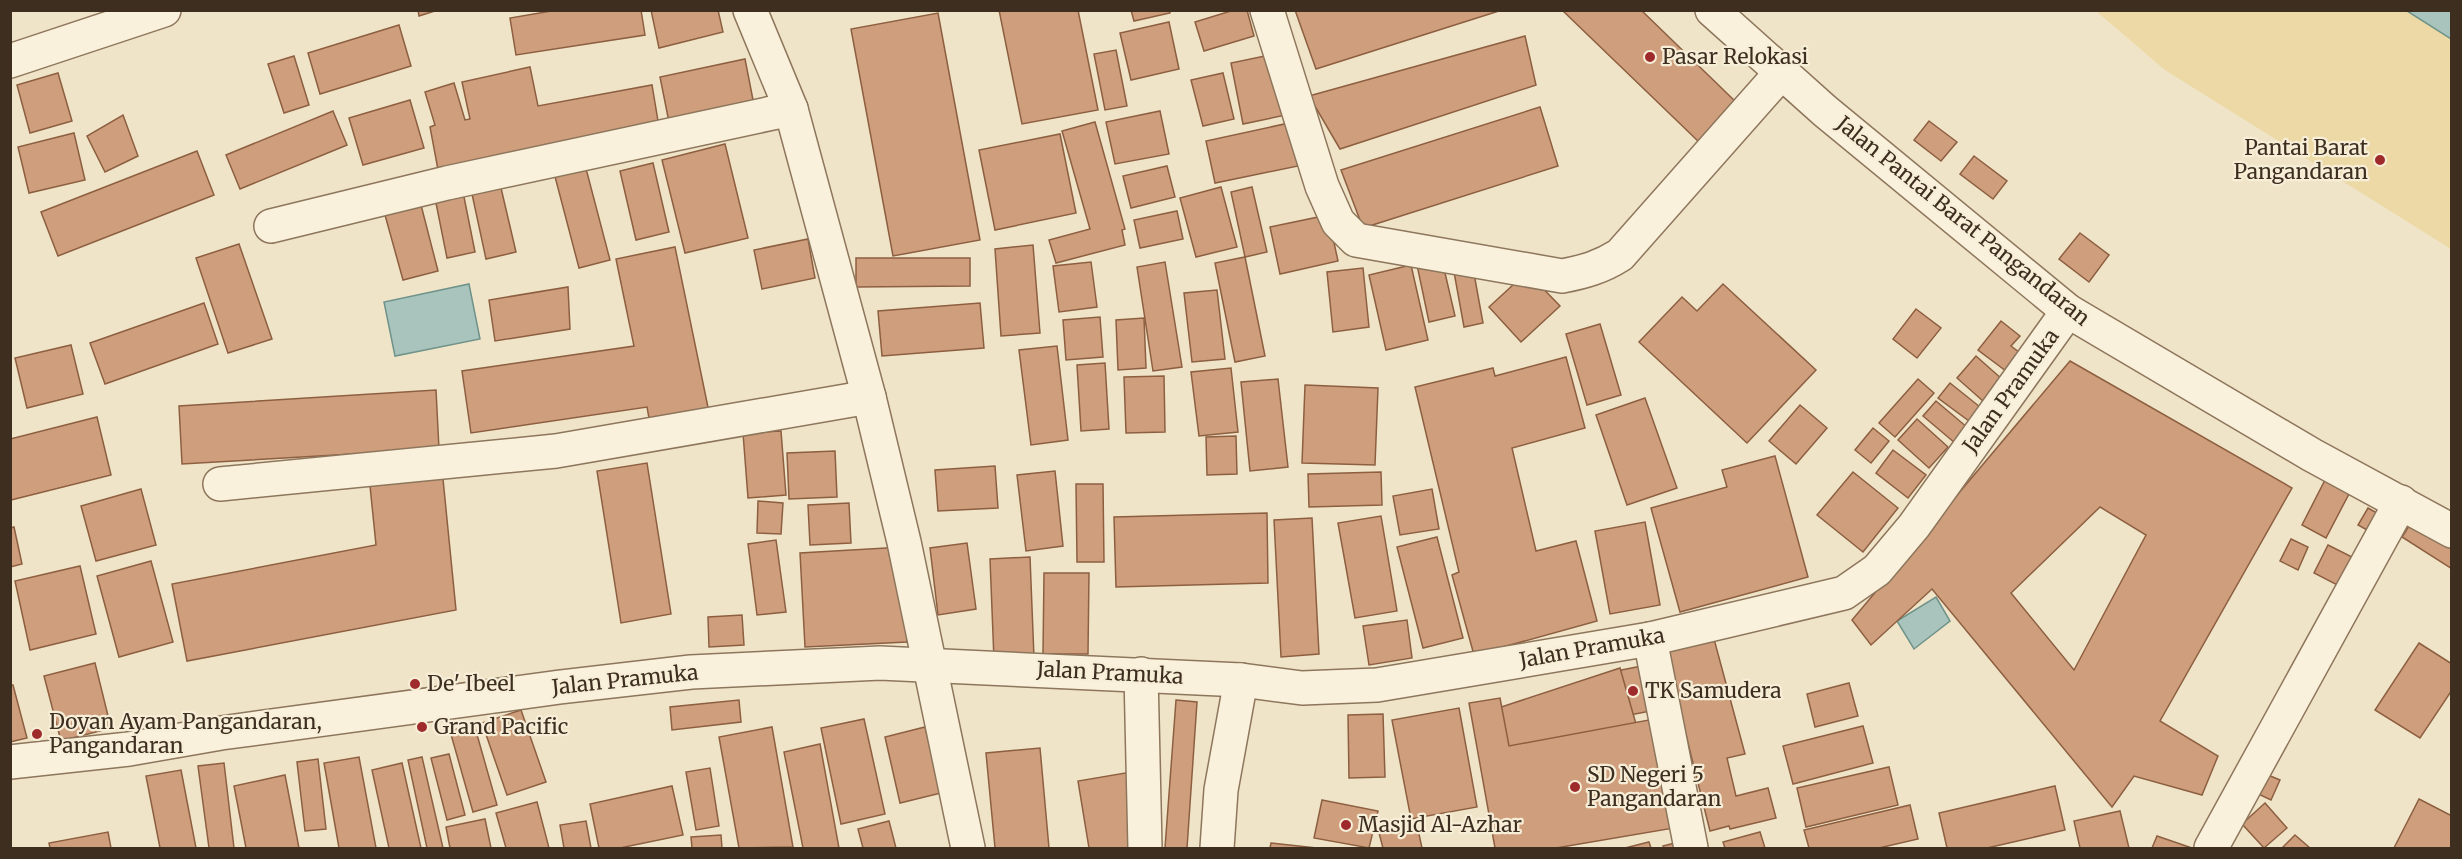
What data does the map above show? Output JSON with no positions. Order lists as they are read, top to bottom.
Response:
{
  "streets": {
    "street": ["Jalan Pantai Barat Pangandaran", "Jalan Pramuka"]
  },
  "crossings": [
    ["Jalan Pantai Barat Pangandaran", "Jalan Pramuka"]
  ],
  "places": [
    "Pasar Relokasi",
    "Pantai Barat Pangandaran",
    "De' Ibeel",
    "TK Samudera",
    "Grand Pacific",
    "Doyan Ayam Pangandaran, Pangandaran",
    "SD Negeri 5 Pangandaran",
    "Masjid Al-Azhar"
  ]
}
